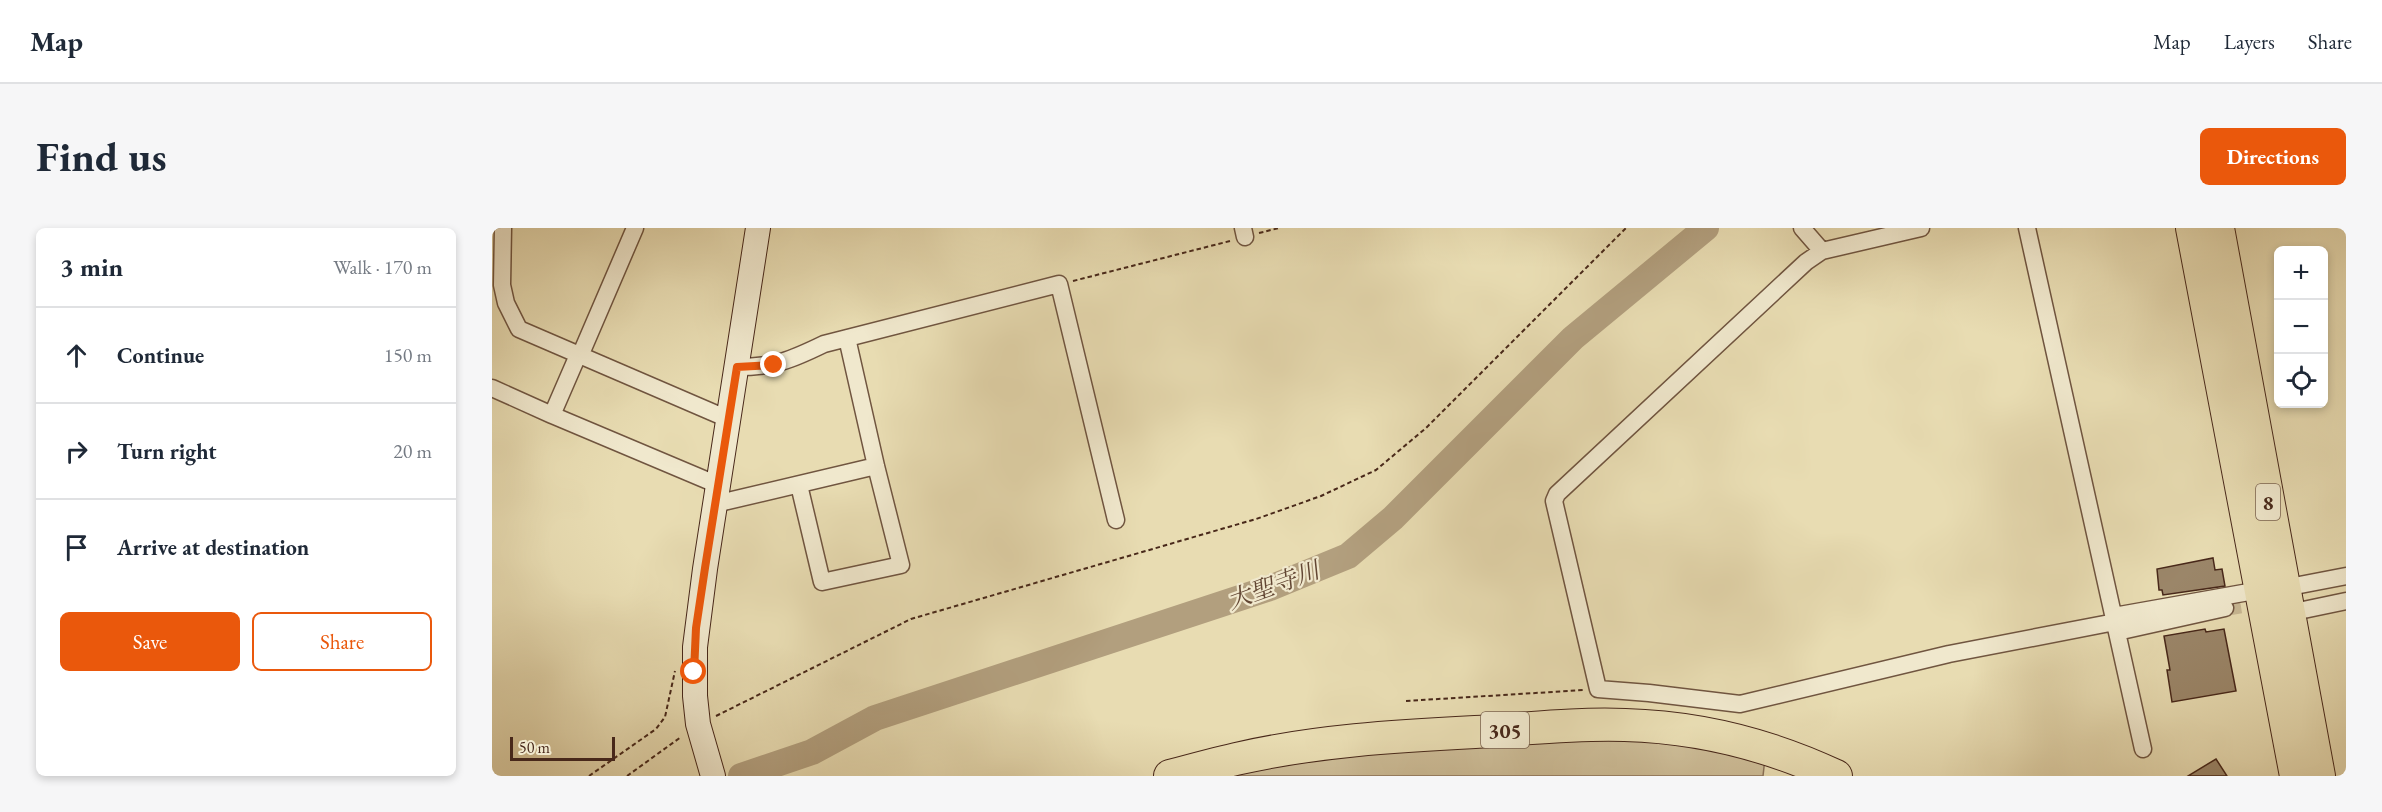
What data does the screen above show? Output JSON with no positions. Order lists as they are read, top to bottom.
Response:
{
  "streets": {
    "highway": ["8", "305"]
  },
  "water": ["大聖寺川"],
  "scale_bar": "50 m",
  "page": {
    "header": "Map",
    "nav": ["Map", "Layers", "Share"],
    "buttons": [
      "Directions",
      ["Save", "Share"]
    ],
    "title": "Find us",
    "heading": ["3 min", "Walk · 170 m"],
    "map_buttons": ["+", "−"],
    "list": [
      ["Continue", "150 m"],
      ["Turn right", "20 m"],
      "Arrive at destination"
    ],
    "scale": "50 m"
  }
}
